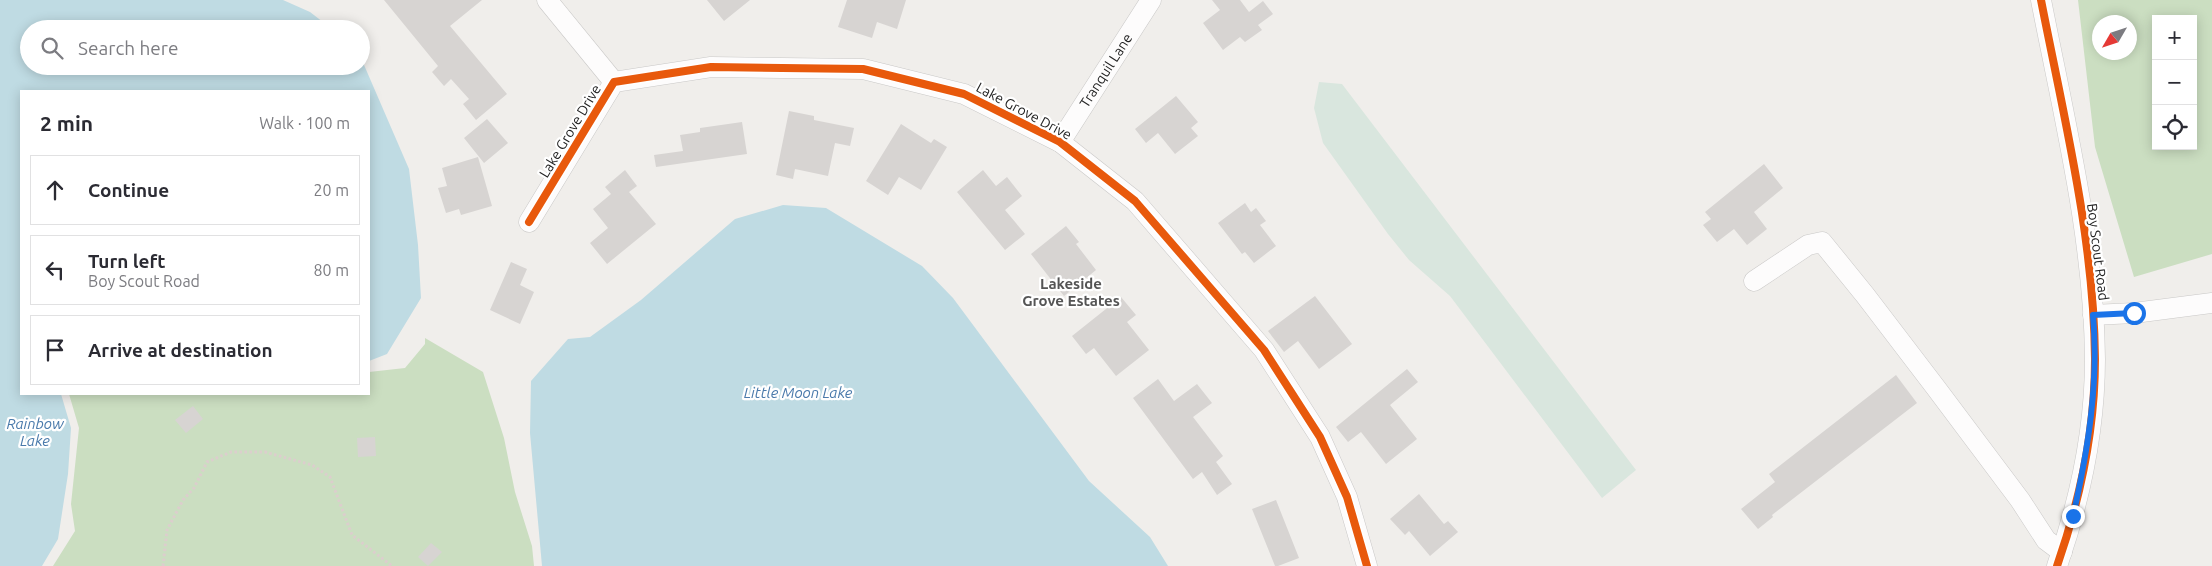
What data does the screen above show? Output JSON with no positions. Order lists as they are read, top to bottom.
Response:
{
  "streets": {
    "street": ["Tranquil Lane", "Lake Grove Drive", "Boy Scout Road"]
  },
  "crossings": [
    ["Tranquil Lane", "Lake Grove Drive"]
  ],
  "districts": ["Lakeside Grove Estates"],
  "water": ["Little Moon Lake", "Rainbow Lake"],
  "north": "bottom left",
  "page": {
    "map_buttons": ["+", "−"],
    "search": "Search here",
    "heading": ["2 min", "Walk · 100 m"],
    "list": [
      ["Continue", "20 m"],
      ["Turn left", "Boy Scout Road", "80 m"],
      "Arrive at destination"
    ]
  }
}
